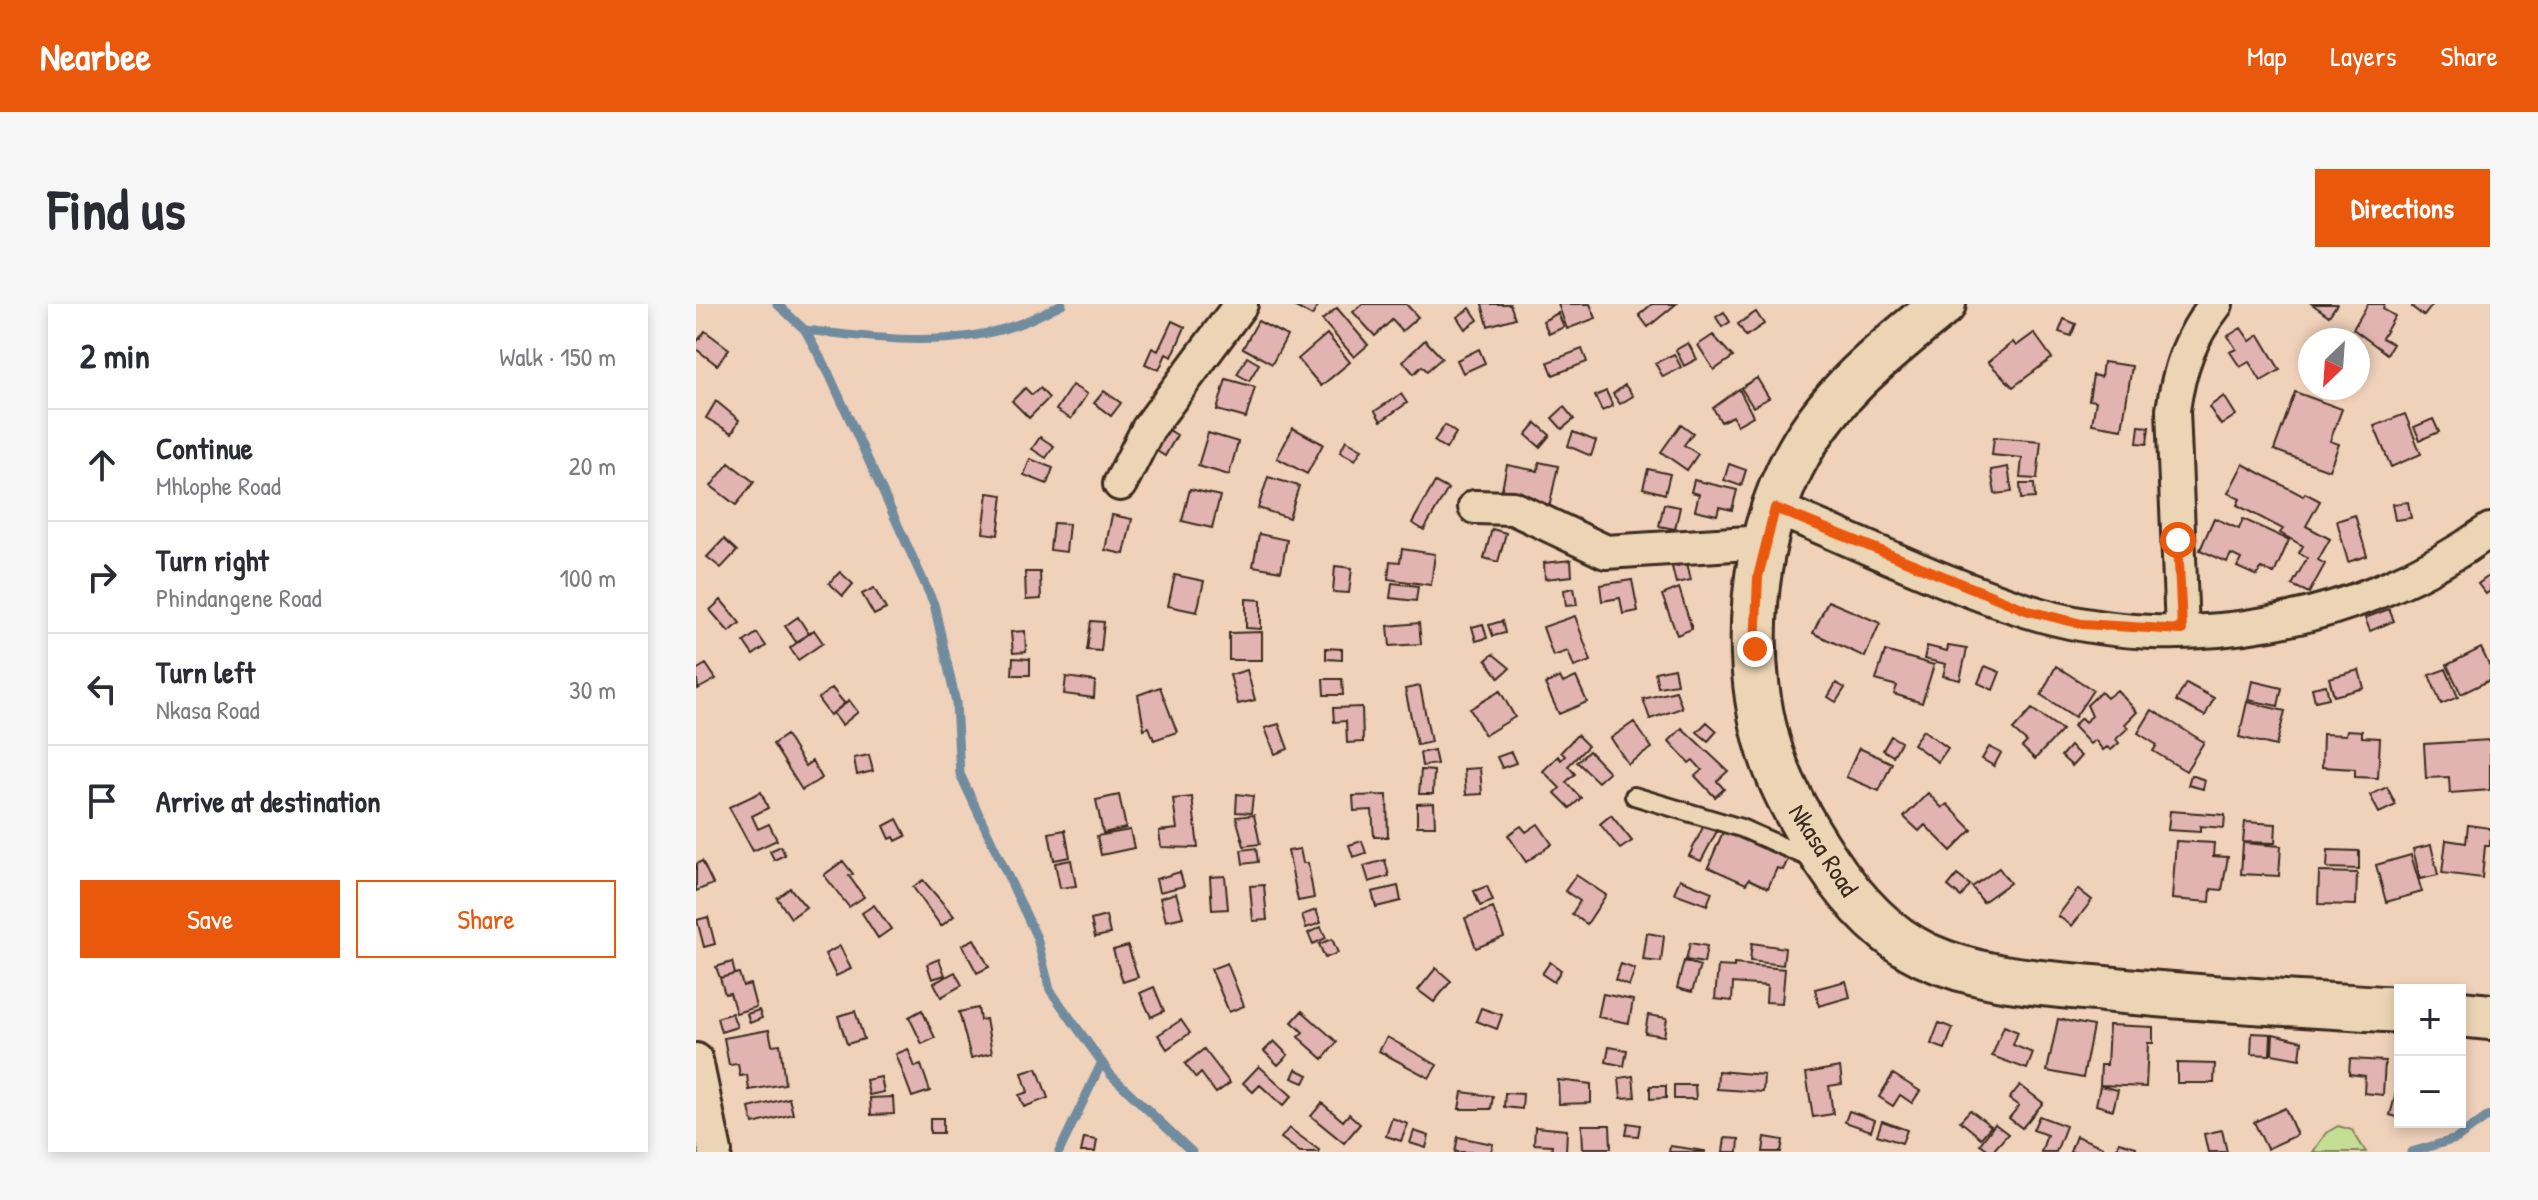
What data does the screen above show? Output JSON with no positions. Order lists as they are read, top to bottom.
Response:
{
  "streets": {
    "street": ["Nkasa Road"]
  },
  "north": "bottom left",
  "page": {
    "header": "Nearbee",
    "nav": ["Map", "Layers", "Share"],
    "buttons": [
      "Directions",
      ["Save", "Share"]
    ],
    "title": "Find us",
    "heading": ["2 min", "Walk · 150 m"],
    "list": [
      ["Continue", "Mhlophe Road", "20 m"],
      ["Turn right", "Phindangene Road", "100 m"],
      ["Turn left", "Nkasa Road", "30 m"],
      "Arrive at destination"
    ],
    "map_buttons": ["+", "−"]
  }
}
